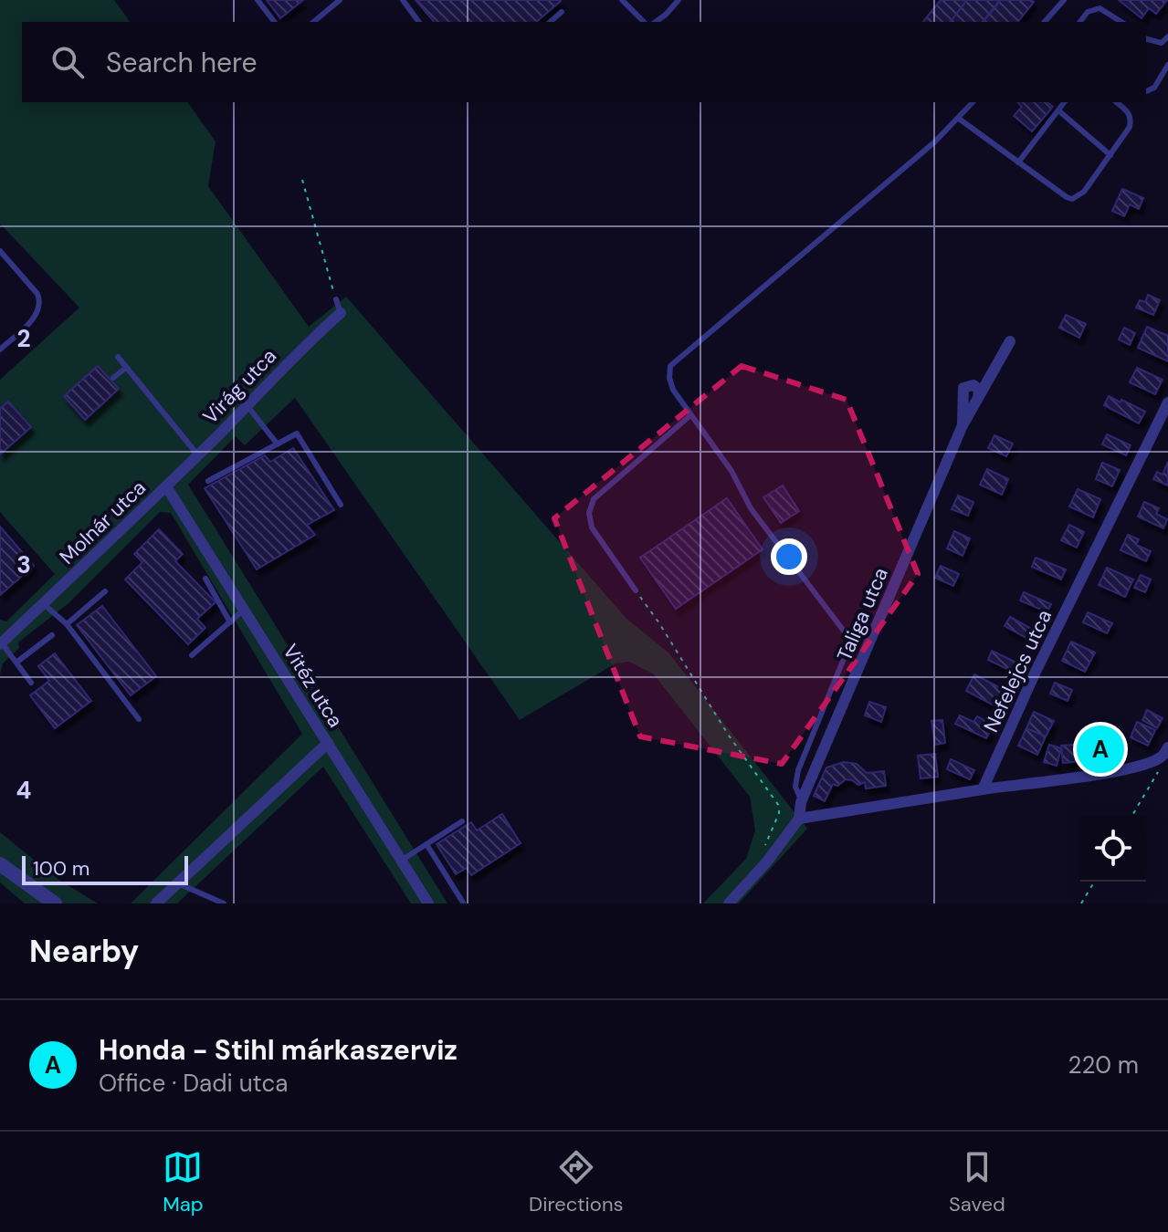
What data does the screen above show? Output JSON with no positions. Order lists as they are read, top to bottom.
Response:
{
  "streets": {
    "street": [
      "Virág utca",
      "Molnár utca",
      "Taliga utca",
      "Nefelejcs utca",
      "Vitéz utca"
    ]
  },
  "crossings": [
    ["Virág utca", "Molnár utca"],
    ["Virág utca", "Vitéz utca"],
    ["Molnár utca", "Vitéz utca"]
  ],
  "scale_bar": "100 m",
  "page": {
    "search": "Search here",
    "pins": "A",
    "scale": "100 m",
    "heading": "Nearby",
    "list": [
      {
        "mark": "A",
        "name": "Honda - Stihl márkaszerviz",
        "note": "Office · Dadi utca",
        "value": "220 m"
      }
    ],
    "nav": ["Map", "Directions", "Saved"]
  },
  "grid": {
    "rows": ["2", "3", "4"]
  }
}
